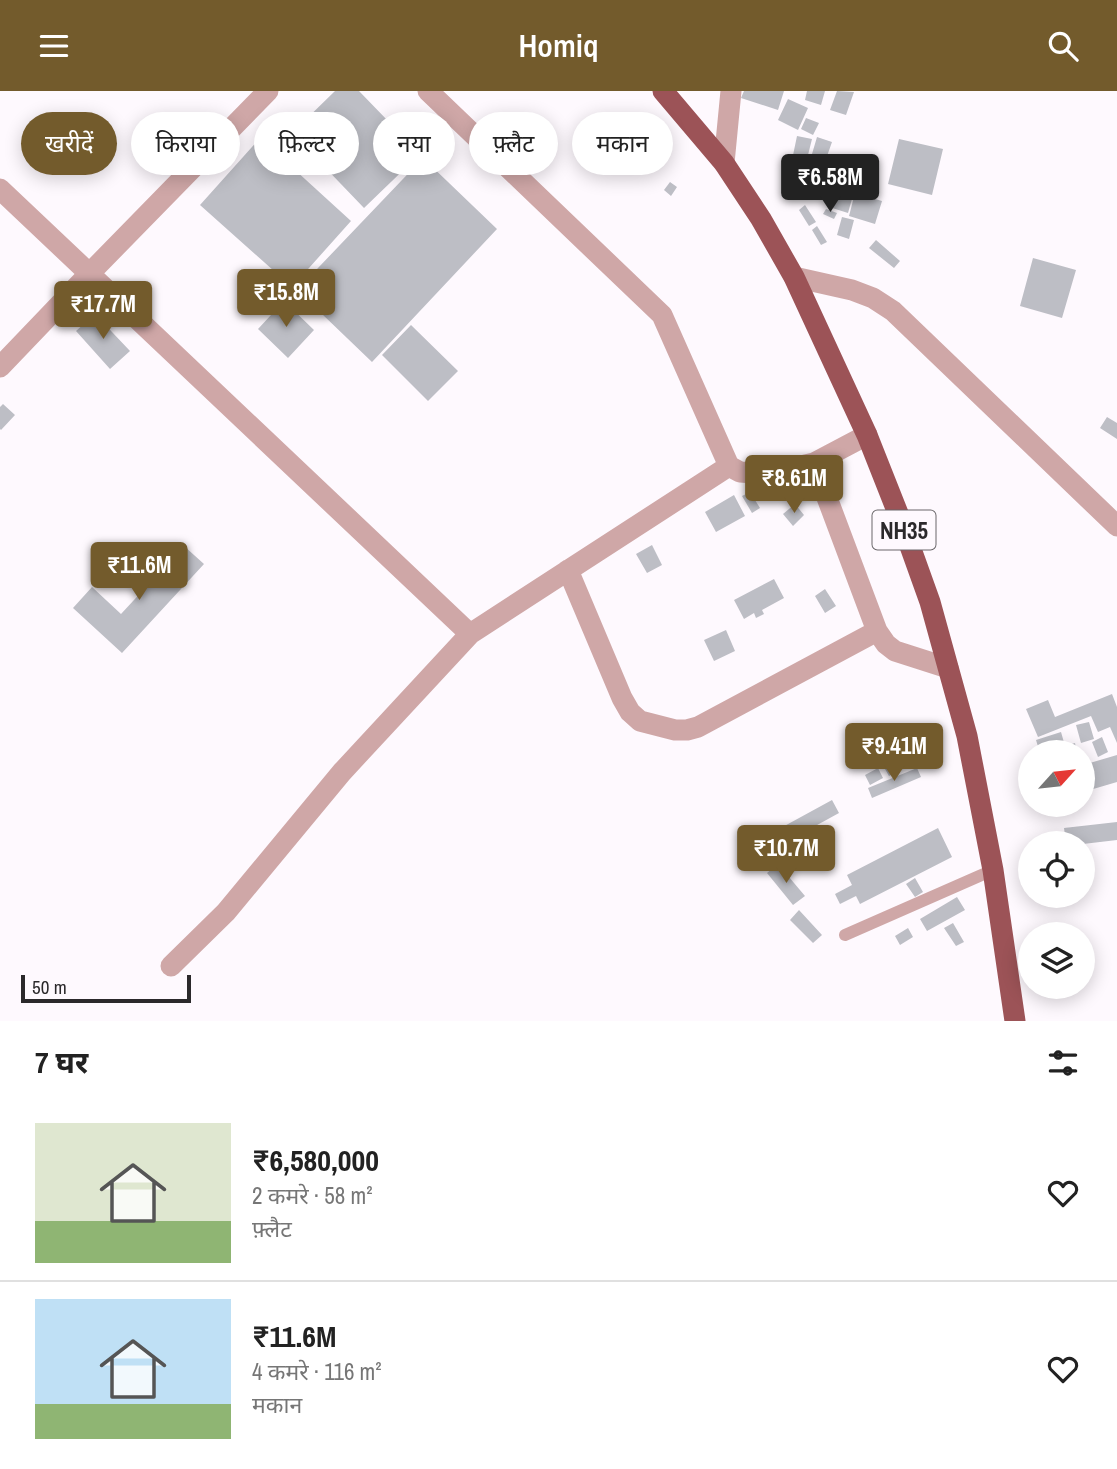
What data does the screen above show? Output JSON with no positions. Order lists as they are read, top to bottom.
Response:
{
  "streets": {
    "highway": ["NH35"]
  },
  "scale_bar": "50 m",
  "north": "top right",
  "page": {
    "header": "Homiq",
    "chip": [
      "खरीदें",
      "किराया",
      "फ़िल्टर",
      "नया",
      "फ़्लैट",
      "मकान"
    ],
    "price": [
      "₹6.58M",
      "₹15.8M",
      "₹17.7M",
      "₹8.61M",
      "₹11.6M",
      "₹9.41M",
      "₹10.7M"
    ],
    "scale": "50 m",
    "heading": "7 घर",
    "list": [
      {
        "name": "₹6,580,000",
        "note": "2 कमरे · 58 m² · फ़्लैट"
      },
      {
        "name": "₹11.6M",
        "note": "4 कमरे · 116 m² · मकान"
      }
    ]
  }
}
